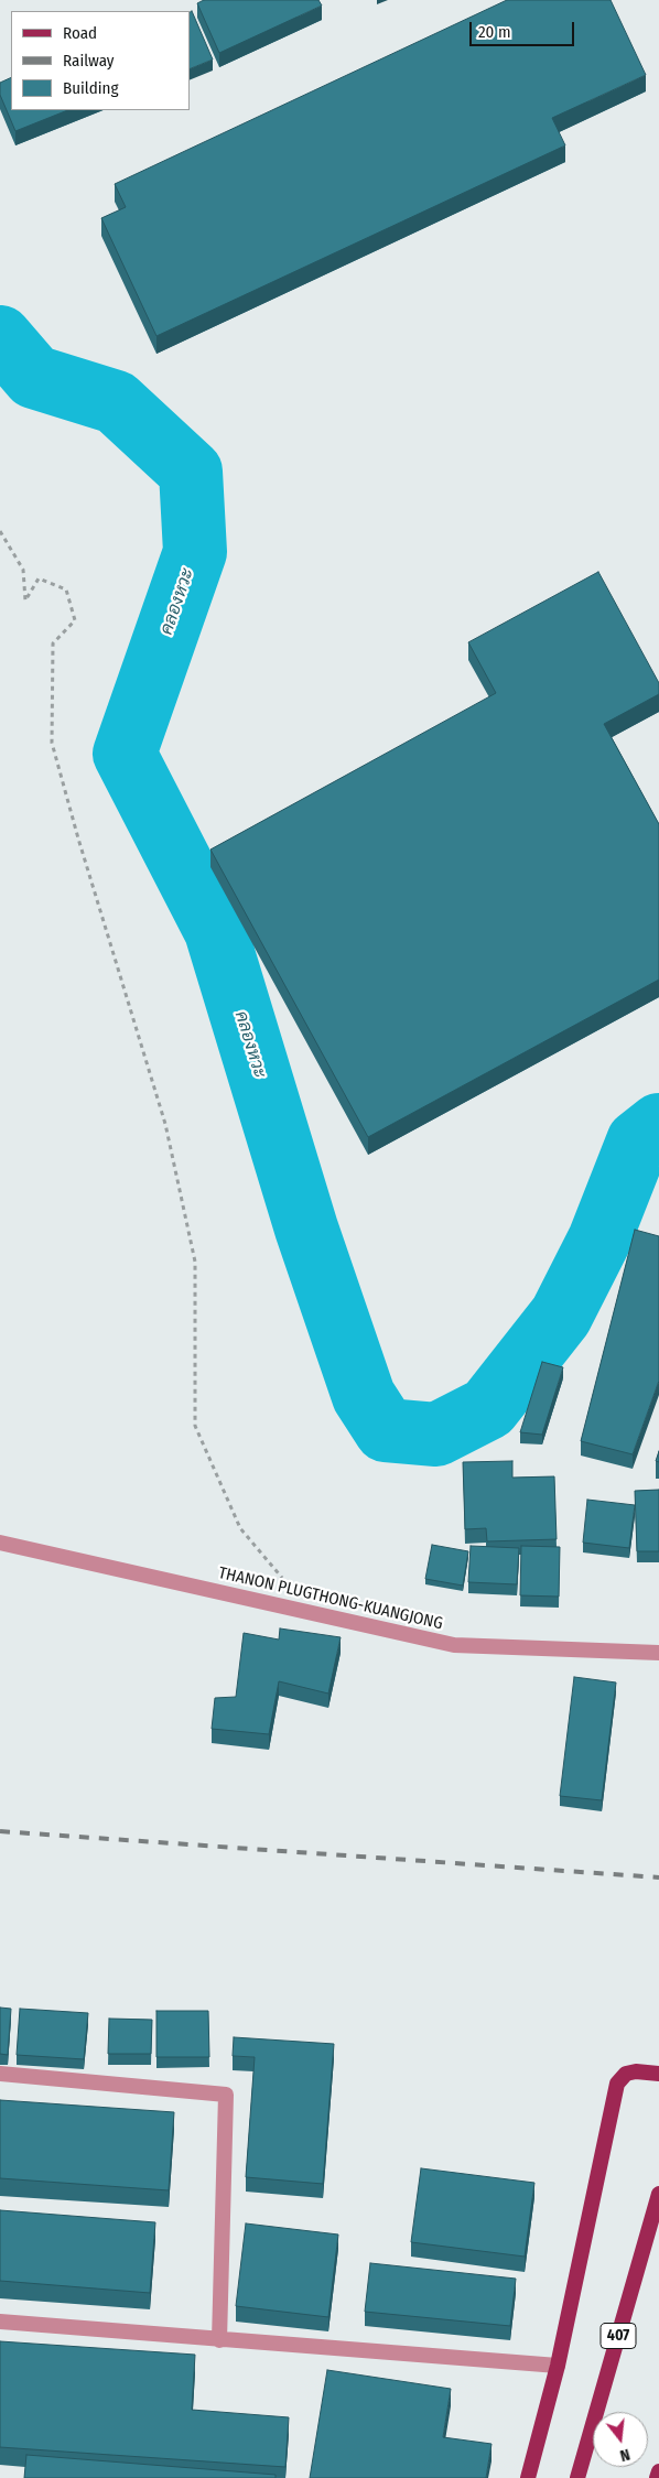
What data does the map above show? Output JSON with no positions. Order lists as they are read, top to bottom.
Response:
{
  "streets": {
    "main road": ["407"],
    "street": ["THANON PLUGTHONG-KUANGJONG"]
  },
  "water": ["คลองหวะ"],
  "legend": ["Road", "Railway", "Building"],
  "scale_bar": "20 m",
  "north": "bottom"
}
